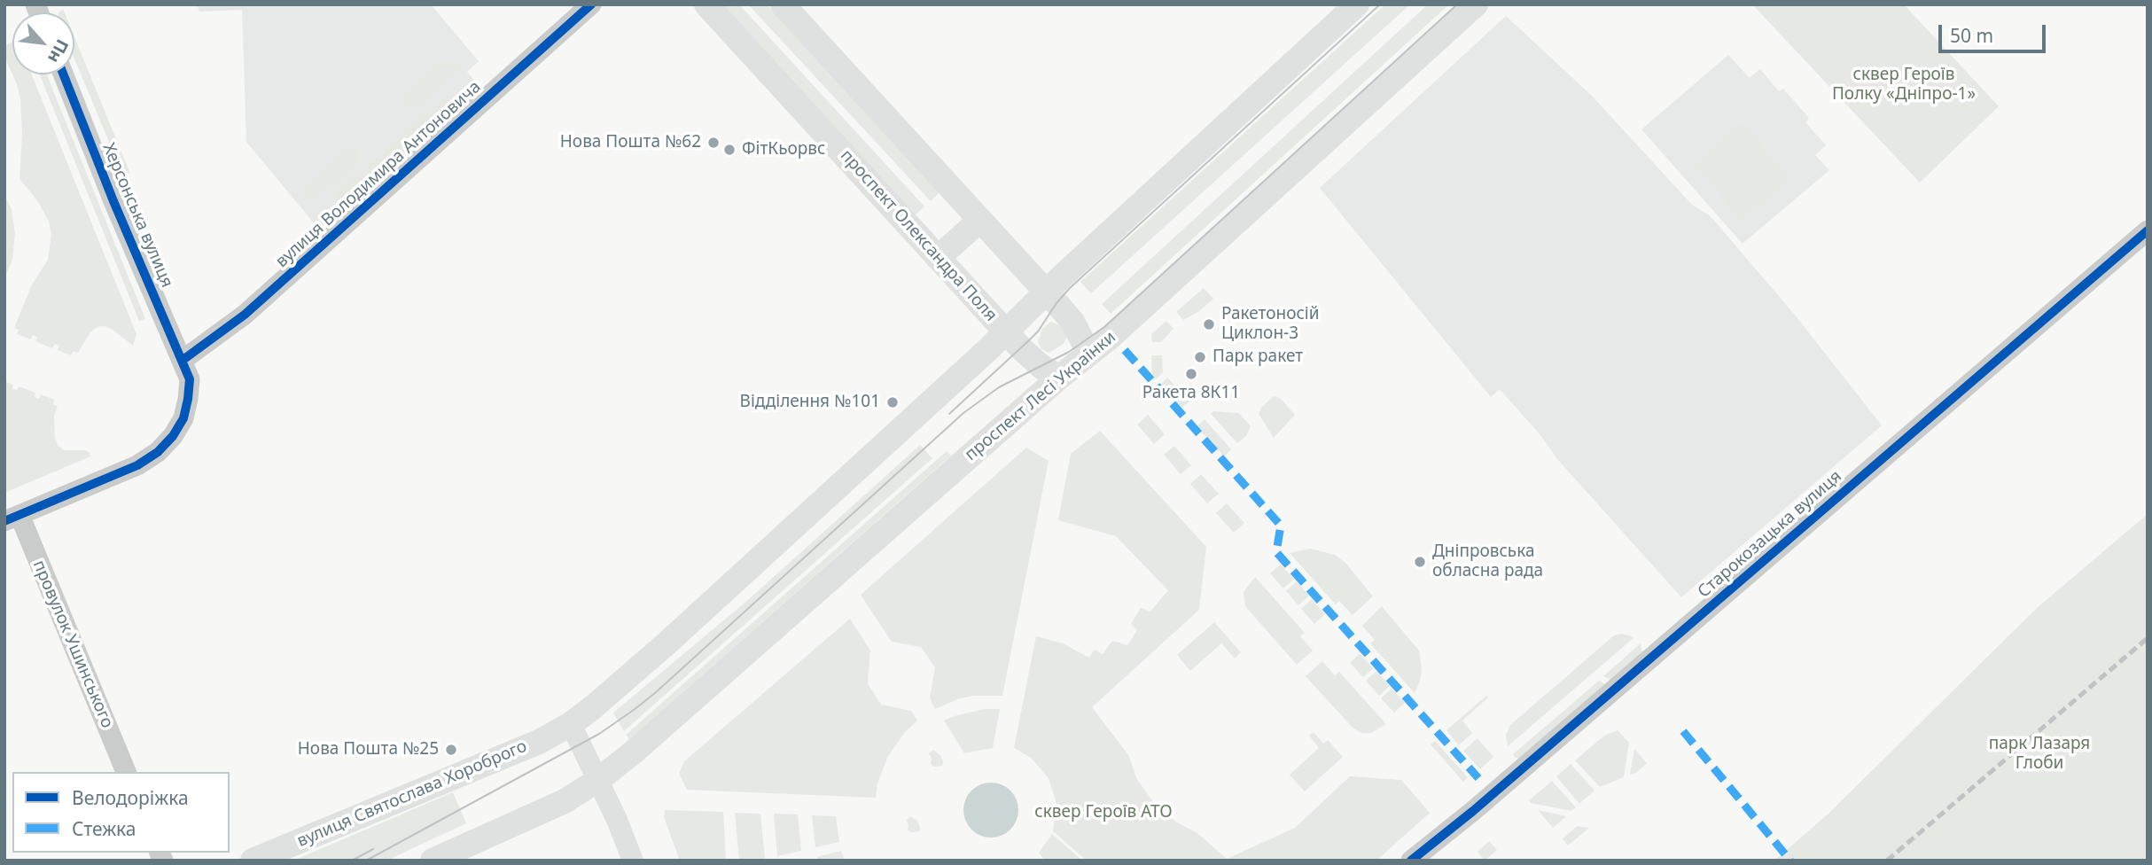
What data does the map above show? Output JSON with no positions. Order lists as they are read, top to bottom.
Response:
{
  "streets": {
    "main road": ["проспект Олександра Поля", "проспект Лесі Українки", "вулиця Святослава Хороброго"],
    "street": [
      "вулиця Володимира Антоновича",
      "Херсонська вулиця",
      "Старокозацька вулиця",
      "провулок Ушинського"
    ]
  },
  "crossings": [
    ["вулиця Володимира Антоновича", "Херсонська вулиця"],
    ["Херсонська вулиця", "провулок Ушинського"],
    ["проспект Олександра Поля", "проспект Лесі Українки"]
  ],
  "parks": ["сквер Героїв Полку «Дніпро-1»", "парк Лазаря Глоби", "сквер Героїв АТО"],
  "places": [
    "Нова Пошта №62",
    "ФiтКьорвс",
    "Ракетоносій Циклон-3",
    "Парк ракет",
    "Ракета 8К11",
    "Відділення №101",
    "Дніпровська обласна рада",
    "Нова Пошта №25"
  ],
  "legend": ["Велодоріжка", "Стежка"],
  "scale_bar": "50 m",
  "north": "bottom right"
}
